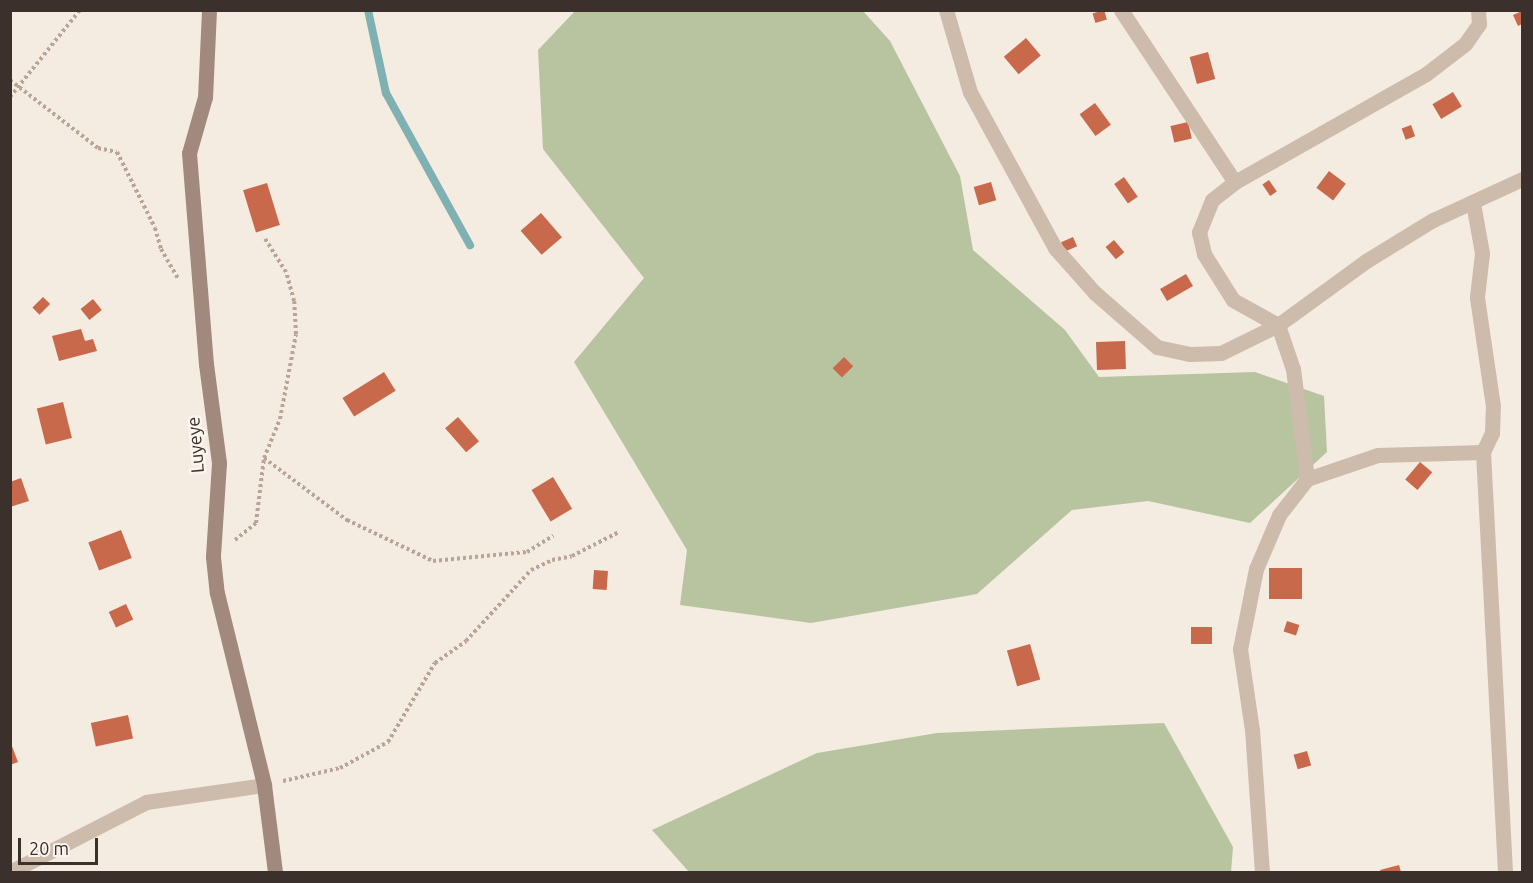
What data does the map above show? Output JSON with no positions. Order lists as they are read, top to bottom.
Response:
{
  "streets": {
    "street": ["Luyeye"]
  },
  "scale_bar": "20 m"
}
